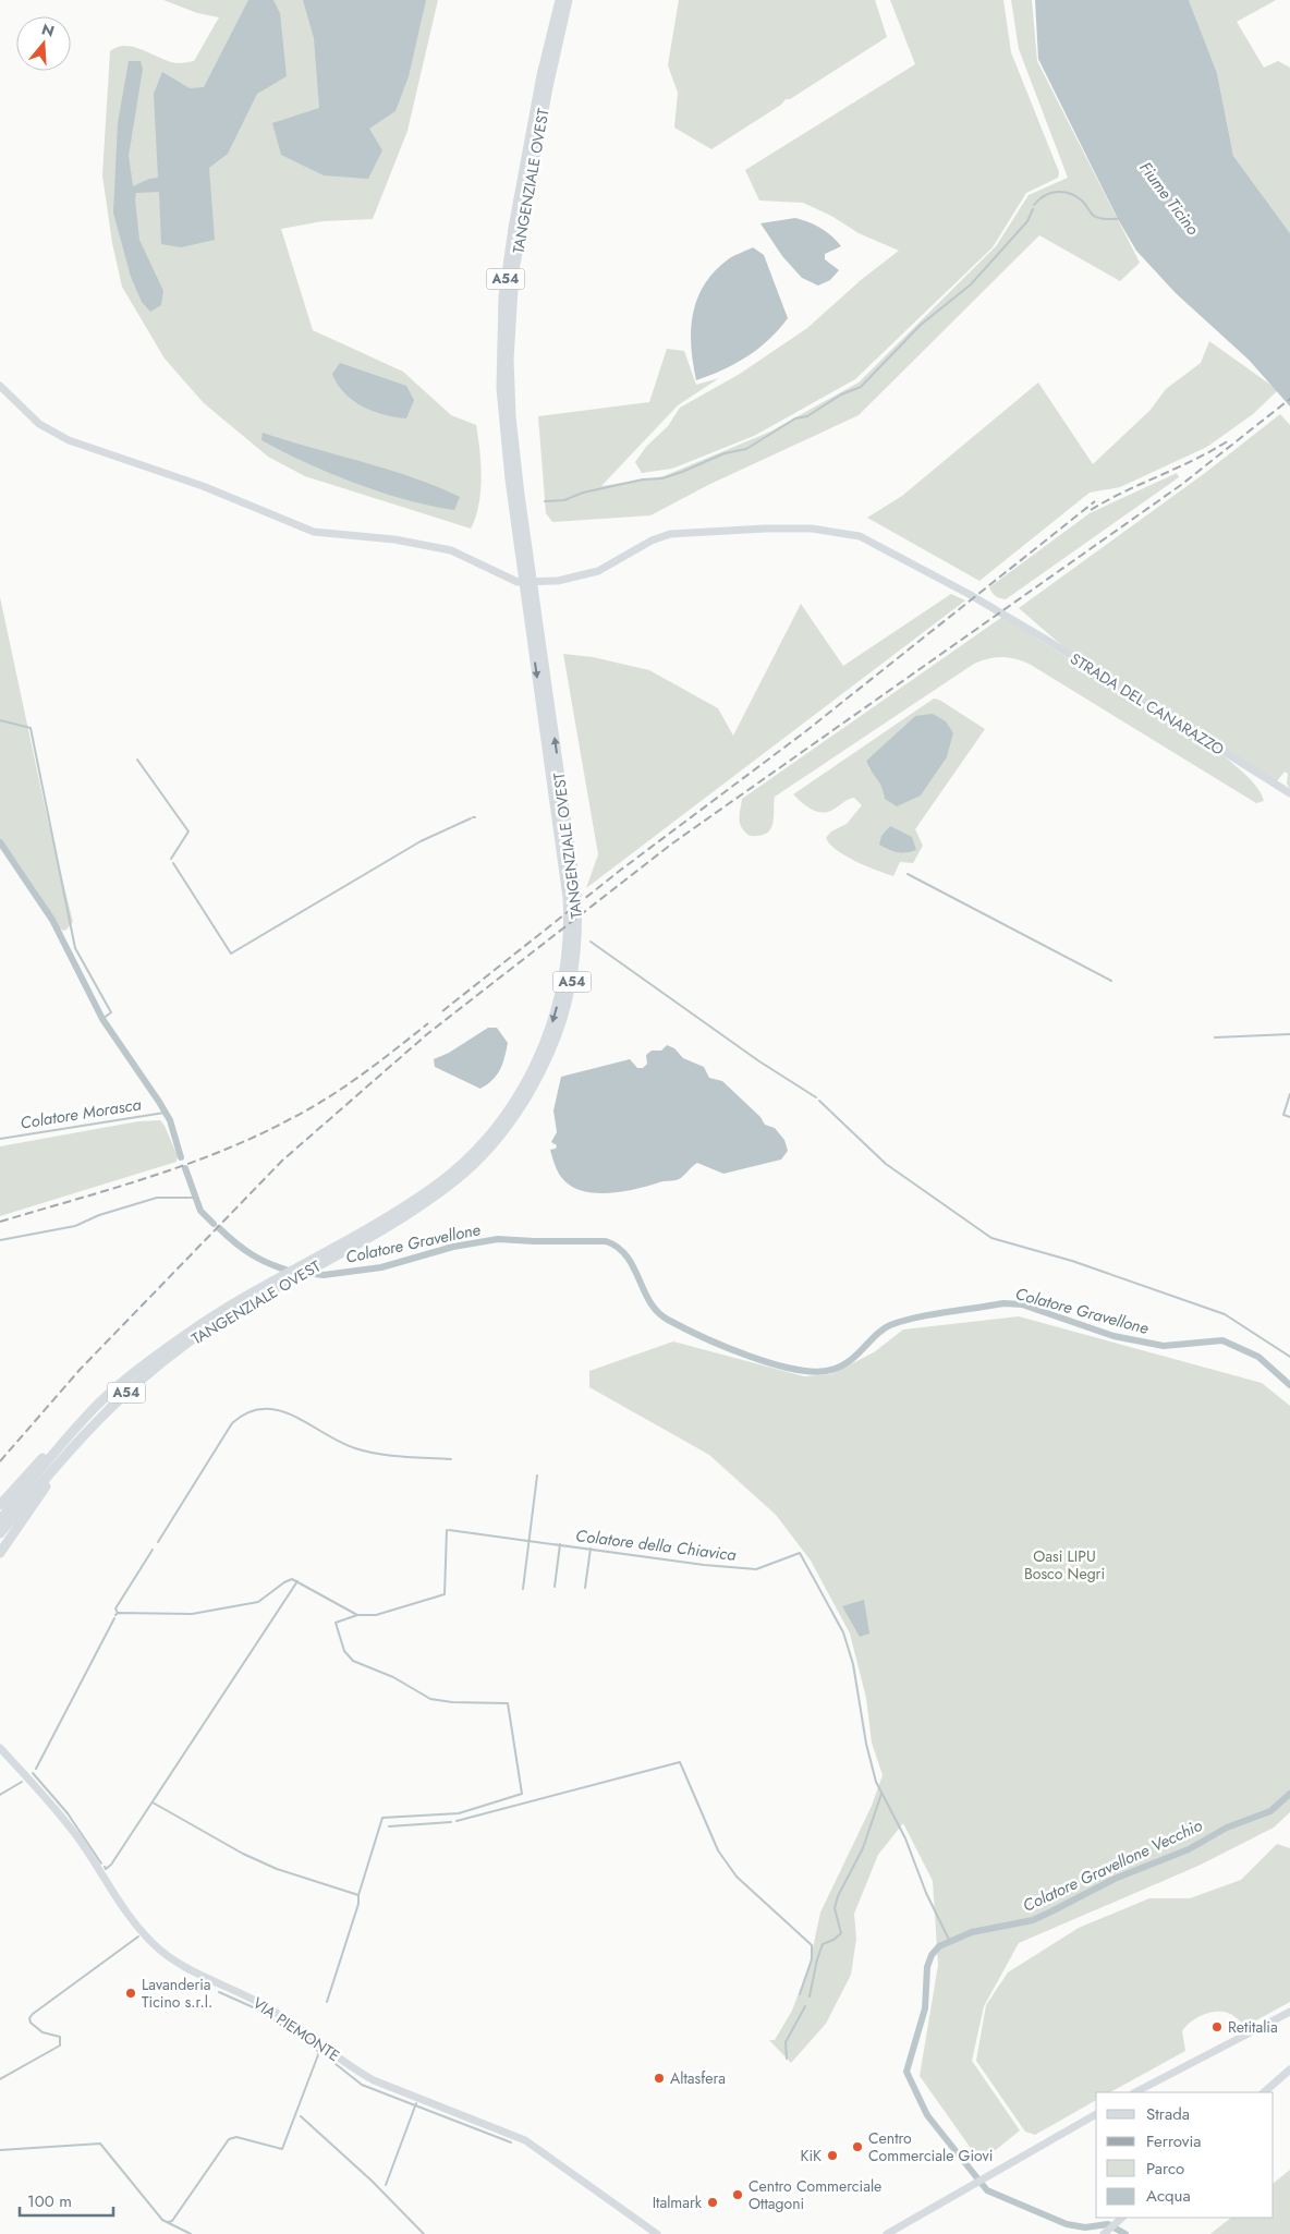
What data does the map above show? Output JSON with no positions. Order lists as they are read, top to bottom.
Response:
{
  "streets": {
    "highway": ["TANGENZIALE OVEST", "A54"],
    "street": ["STRADA DEL CANARAZZO", "VIA PIEMONTE"]
  },
  "water": [
    "Fiume Ticino",
    "Colatore Morasca",
    "Colatore Gravellone",
    "Colatore della Chiavica",
    "Colatore Gravellone Vecchio"
  ],
  "parks": ["Oasi LIPU Bosco Negri"],
  "places": [
    "Lavanderia Ticino s.r.l.",
    "Retitalia",
    "Altasfera",
    "Centro Commerciale Giovi",
    "KiK",
    "Centro Commerciale Ottagoni",
    "Italmark"
  ],
  "legend": [
    "Strada",
    "Ferrovia",
    "Parco",
    "Acqua"
  ],
  "scale_bar": "100 m",
  "north": "top"
}
